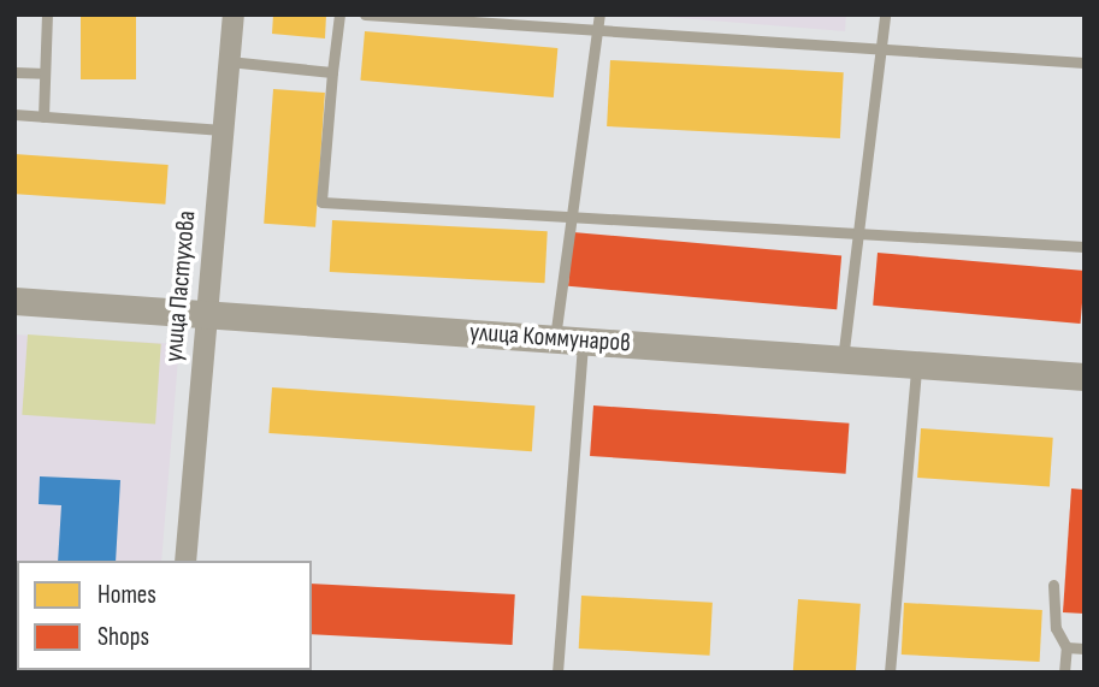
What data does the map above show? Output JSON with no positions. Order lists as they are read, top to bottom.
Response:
{
  "streets": {
    "street": ["улица Пастухова", "улица Коммунаров"]
  },
  "crossings": [
    ["улица Пастухова", "улица Коммунаров"]
  ],
  "legend": ["Homes", "Shops"]
}
